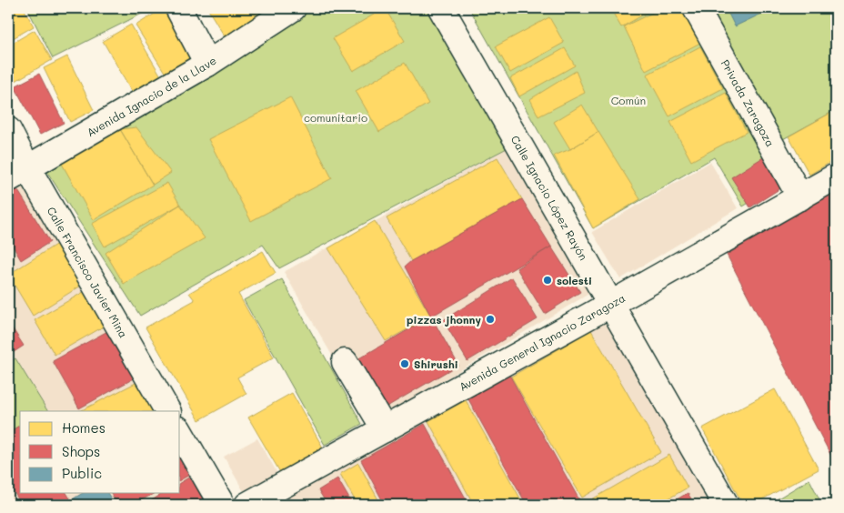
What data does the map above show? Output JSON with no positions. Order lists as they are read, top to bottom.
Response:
{
  "streets": {
    "street": [
      "Avenida Ignacio de la Llave",
      "Privada Zaragoza",
      "Calle Ignacio López Rayón",
      "Calle Francisco Javier Mina",
      "Avenida General Ignacio Zaragoza"
    ]
  },
  "crossings": [
    ["Avenida Ignacio de la Llave", "Calle Francisco Javier Mina"],
    ["Privada Zaragoza", "Avenida General Ignacio Zaragoza"],
    ["Calle Ignacio López Rayón", "Avenida General Ignacio Zaragoza"]
  ],
  "parks": ["Común", "comunitario"],
  "places": ["solesti", "pizzas jhonny", "Shirushi"],
  "legend": ["Homes", "Shops", "Public"]
}
